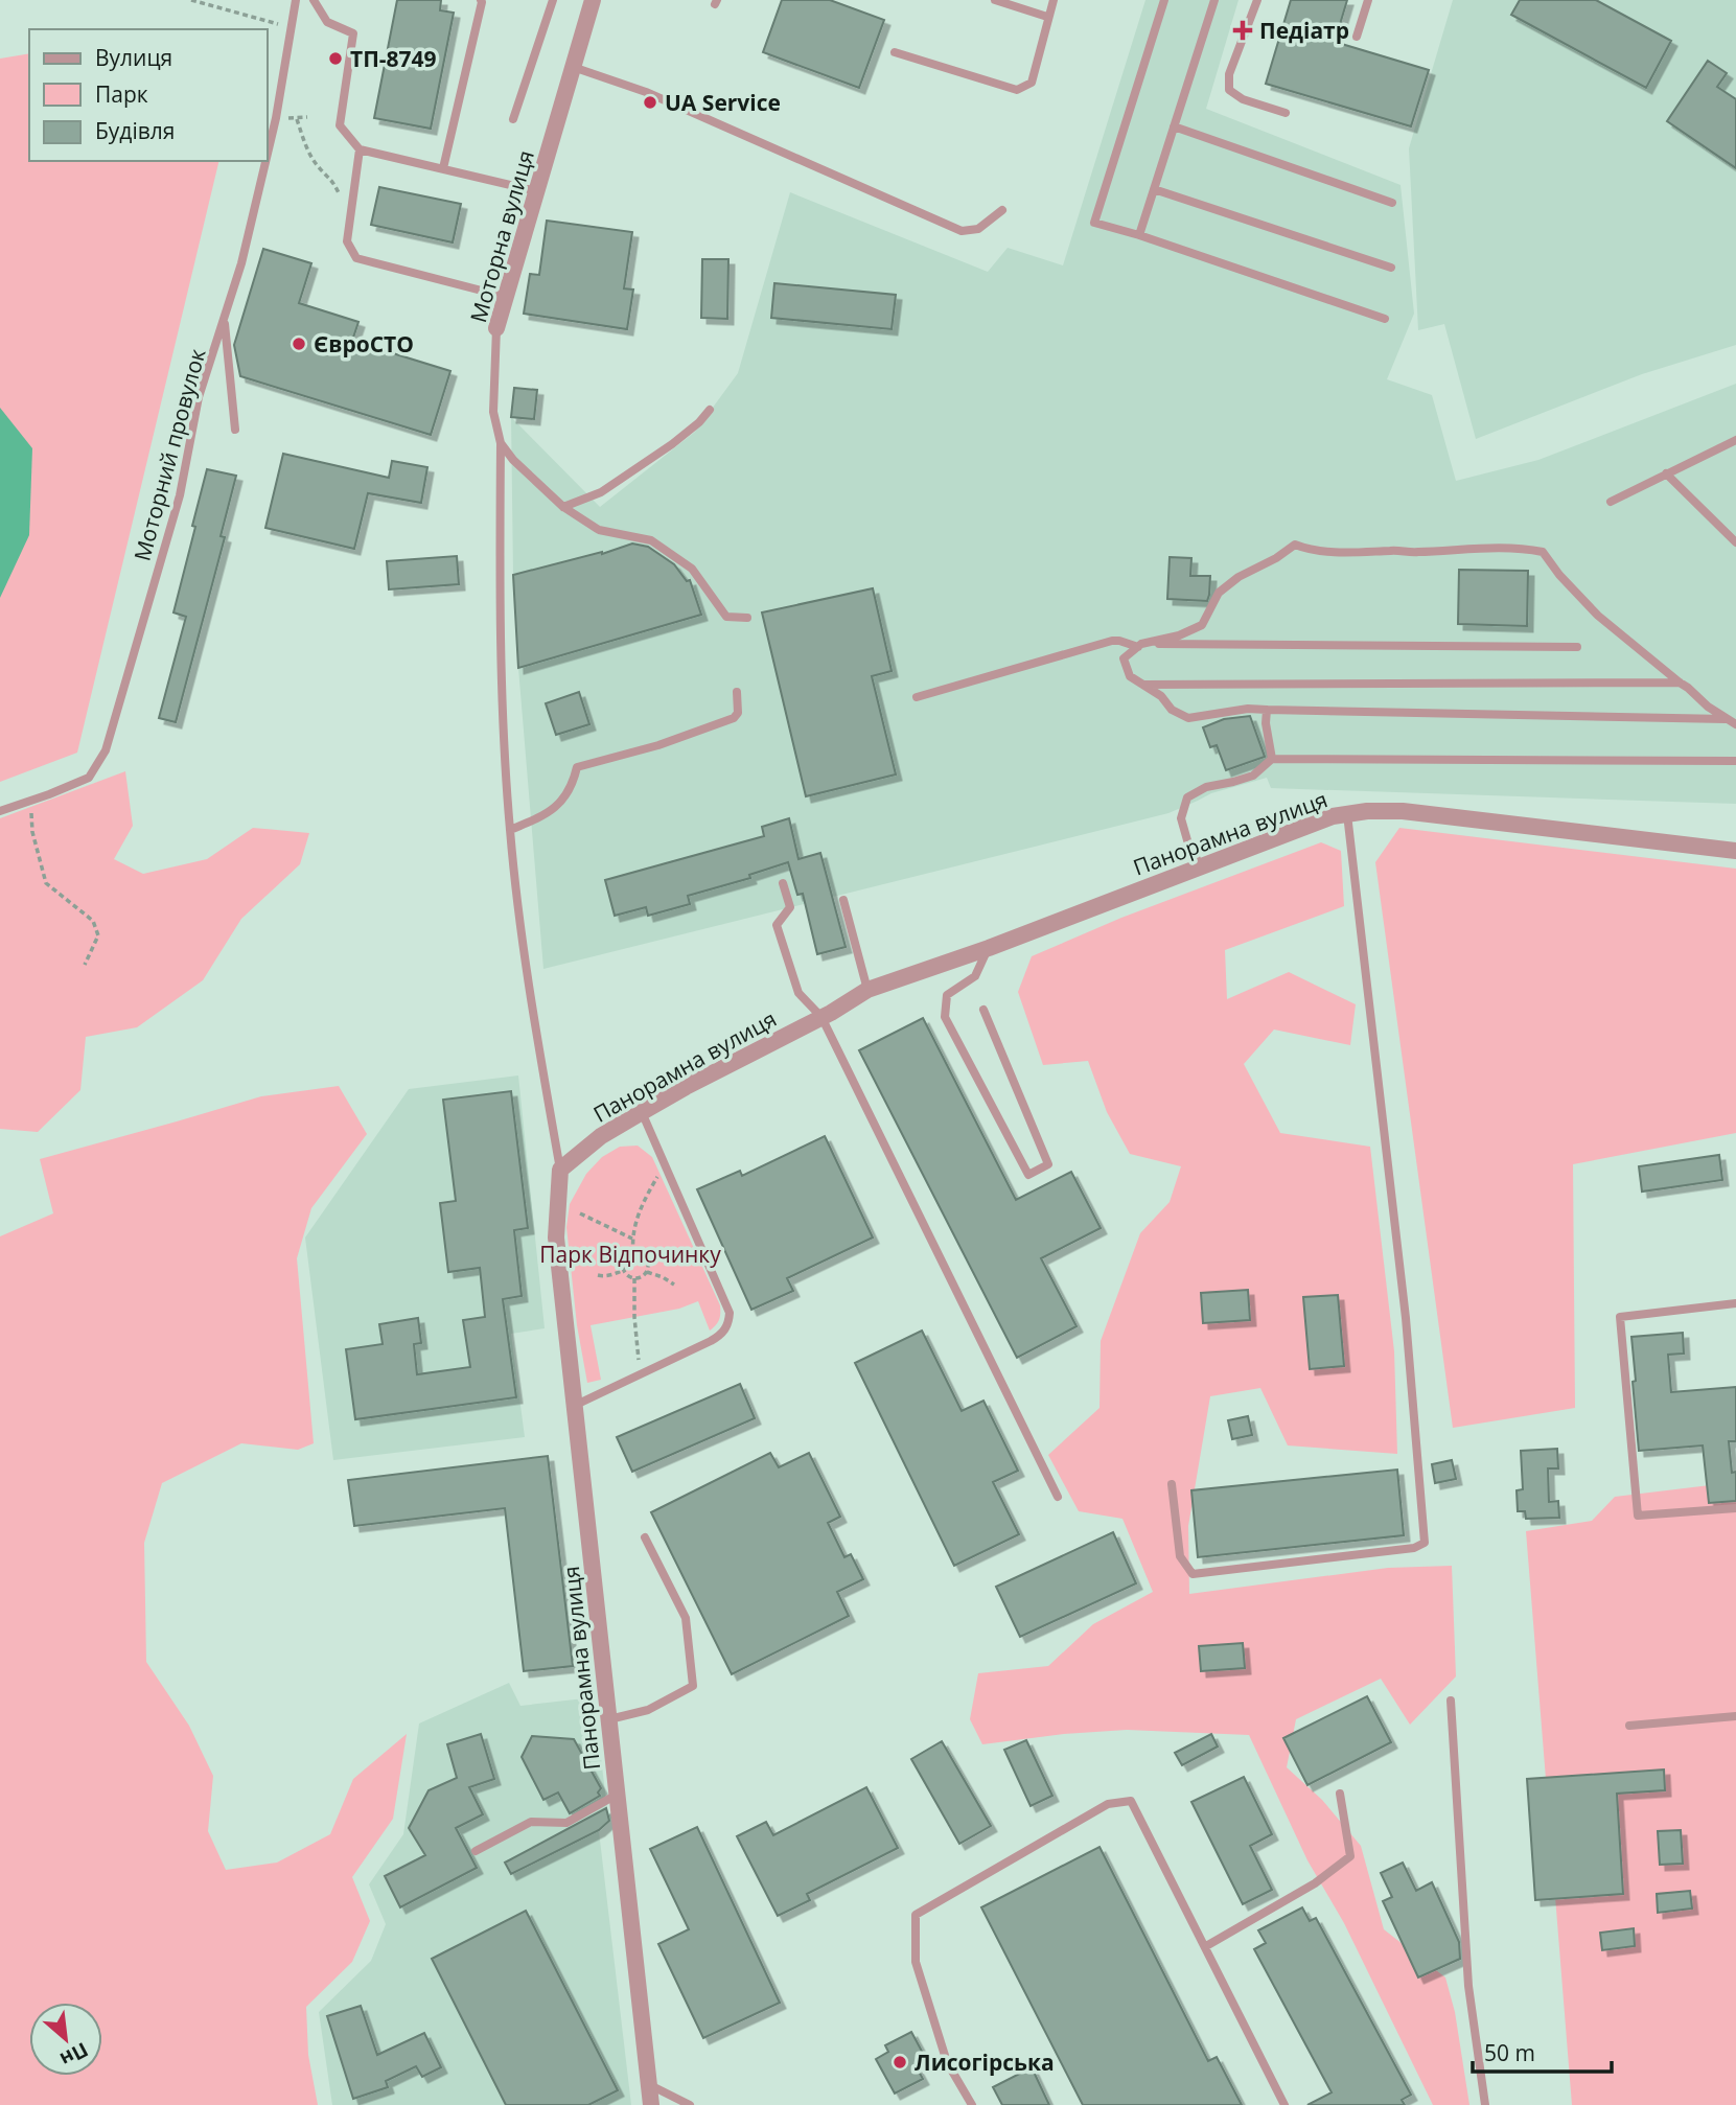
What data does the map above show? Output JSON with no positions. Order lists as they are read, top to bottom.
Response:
{
  "streets": {
    "street": ["Моторна вулиця", "Панорамна вулиця"],
    "lane": ["Моторний провулок"]
  },
  "parks": ["Парк Відпочинку"],
  "places": {
    "health": ["Педіатр"],
    "other": [
      "ТП-8749",
      "UA Service",
      "ЄвроСТО",
      "Лисогірська"
    ]
  },
  "legend": ["Вулиця", "Парк", "Будівля"],
  "scale_bar": "50 m",
  "north": "bottom right"
}
